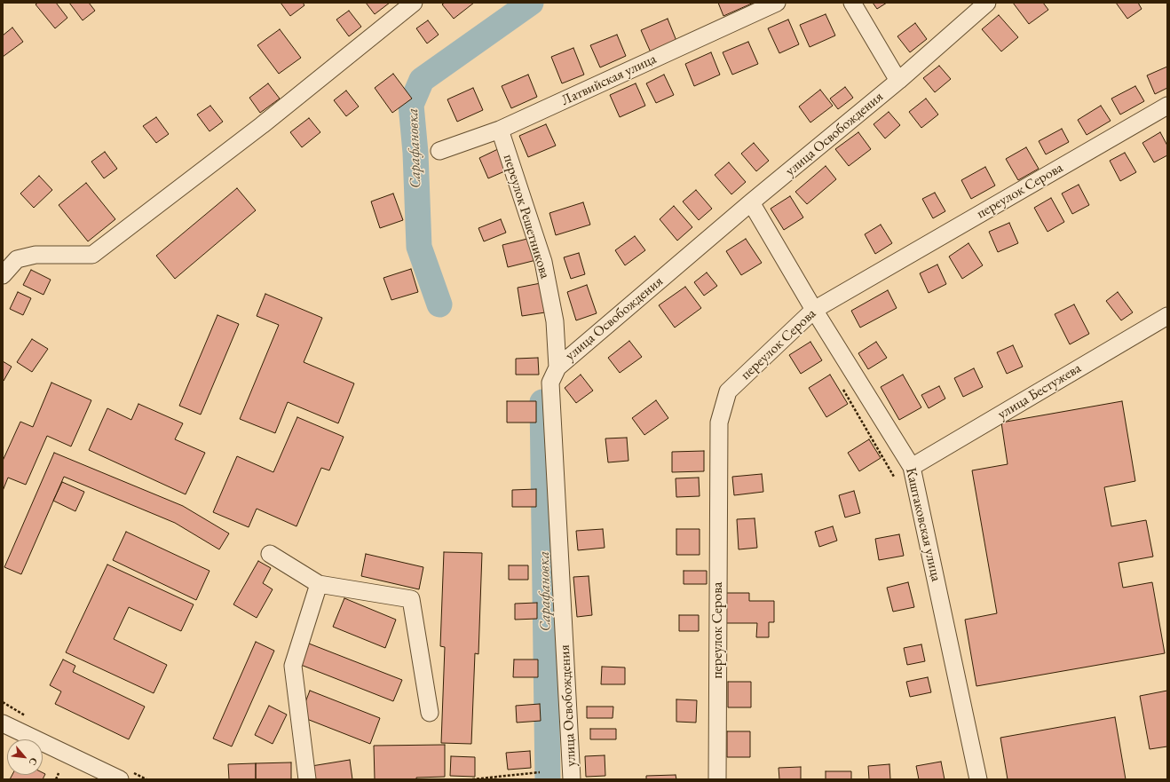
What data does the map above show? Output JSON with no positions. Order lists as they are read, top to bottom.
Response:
{
  "streets": {
    "street": [
      "Латвийская улица",
      "улица Освобождения",
      "переулок Серова",
      "переулок Решетникова",
      "улица Бестужева",
      "Каштаковская улица"
    ]
  },
  "crossings": [
    ["Латвийская улица", "переулок Решетникова"],
    ["улица Освобождения", "переулок Решетникова"],
    ["улица Освобождения", "Каштаковская улица"],
    ["переулок Серова", "Каштаковская улица"],
    ["улица Бестужева", "Каштаковская улица"]
  ],
  "water": ["Сарафановка"],
  "north": "bottom right"
}
